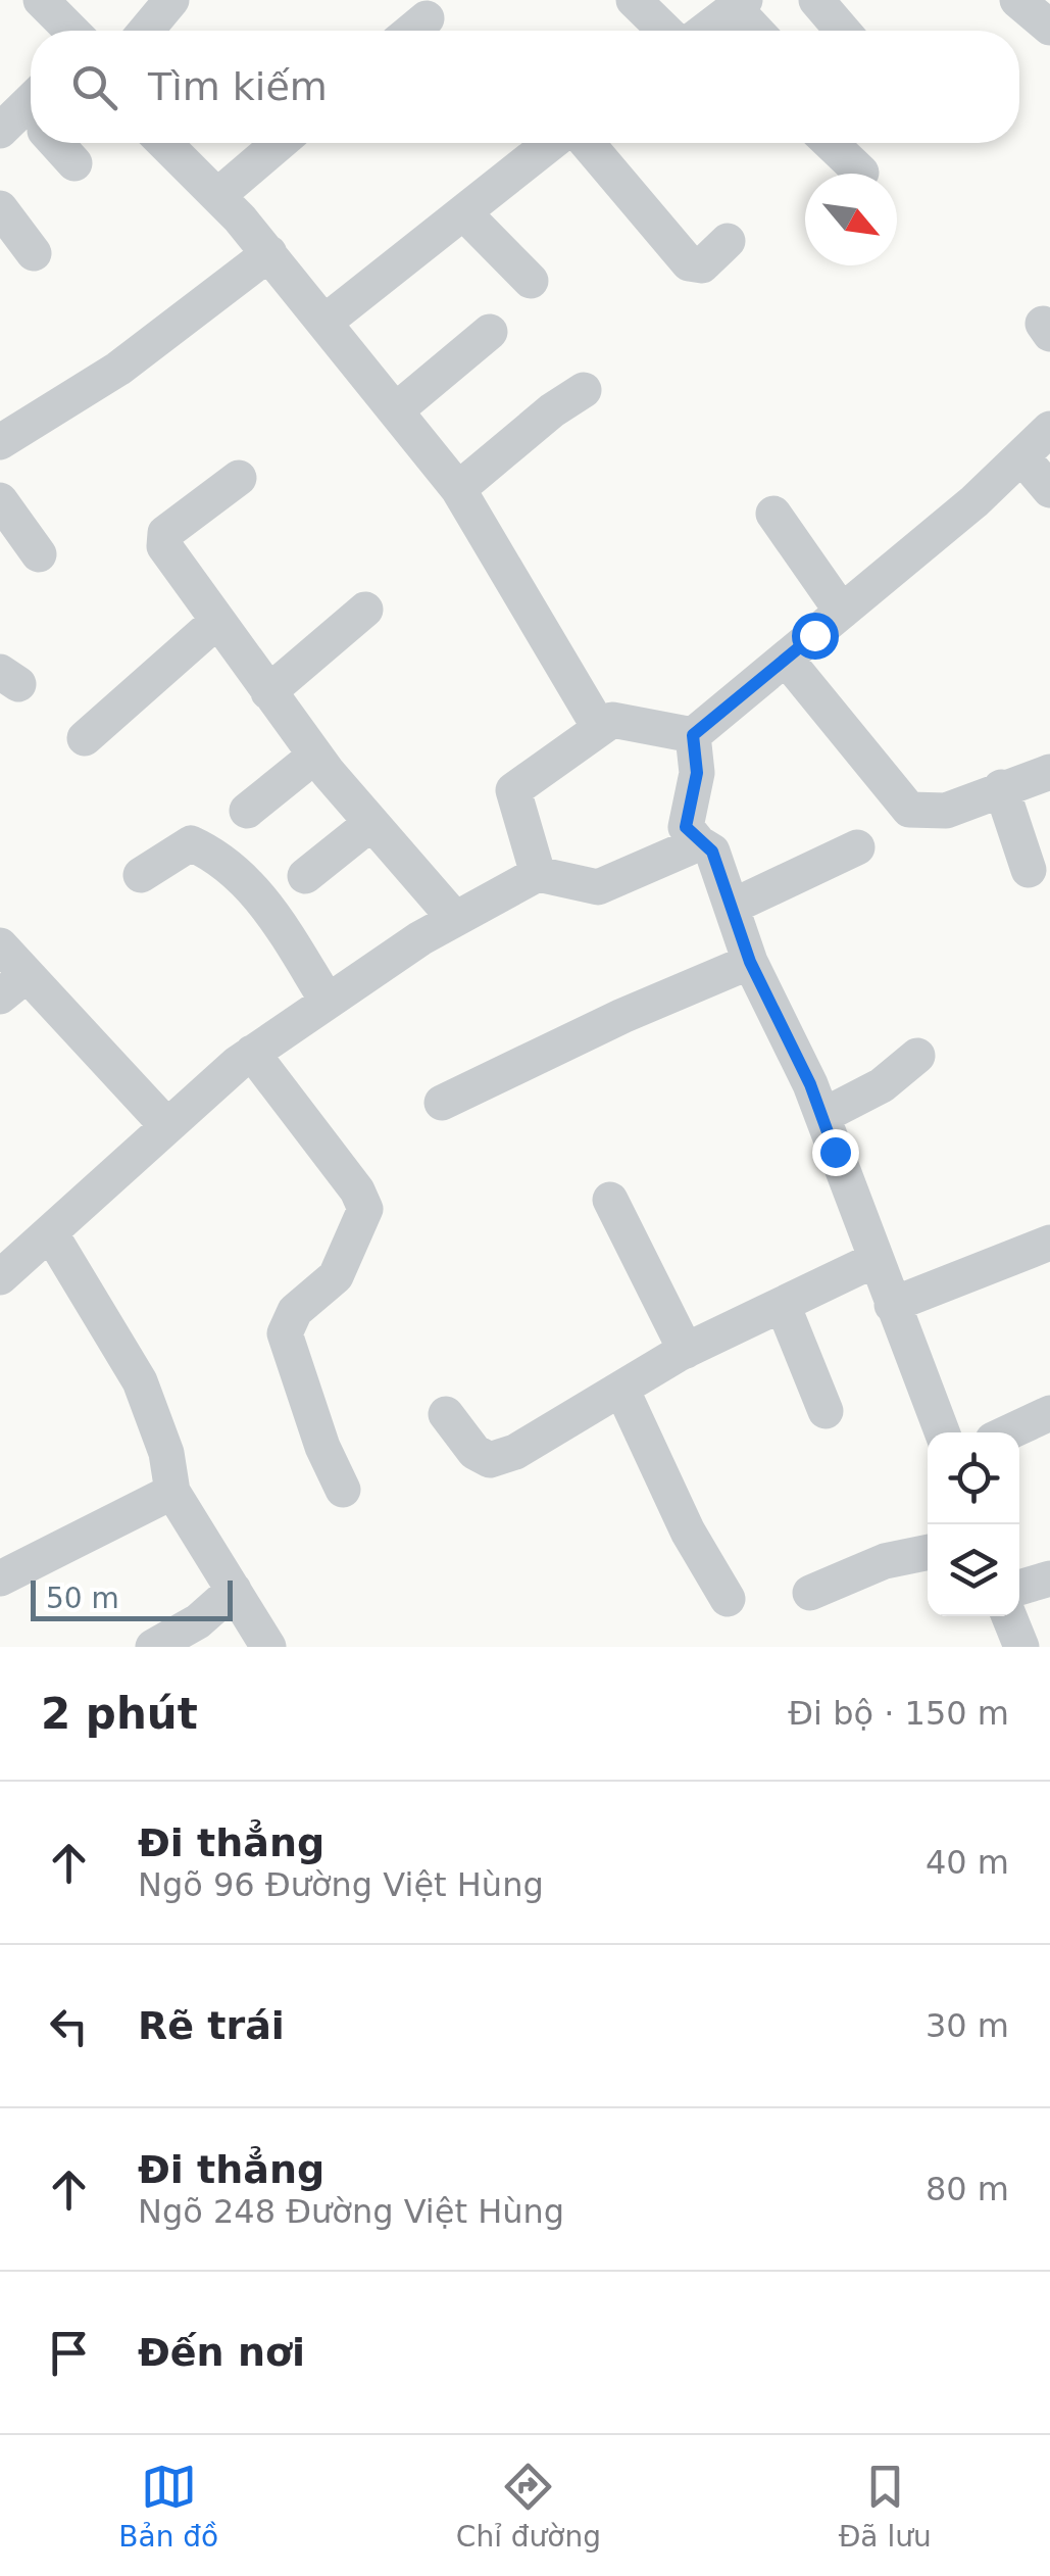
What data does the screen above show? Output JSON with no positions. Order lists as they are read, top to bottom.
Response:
{
  "scale_bar": "50 m",
  "north": "bottom right",
  "page": {
    "search": "Tìm kiếm",
    "scale": "50 m",
    "heading": ["2 phút", "Đi bộ · 150 m"],
    "list": [
      ["Đi thẳng", "Ngõ 96 Đường Việt Hùng", "40 m"],
      ["Rẽ trái", "30 m"],
      ["Đi thẳng", "Ngõ 248 Đường Việt Hùng", "80 m"],
      "Đến nơi"
    ],
    "nav": ["Bản đồ", "Chỉ đường", "Đã lưu"]
  }
}
